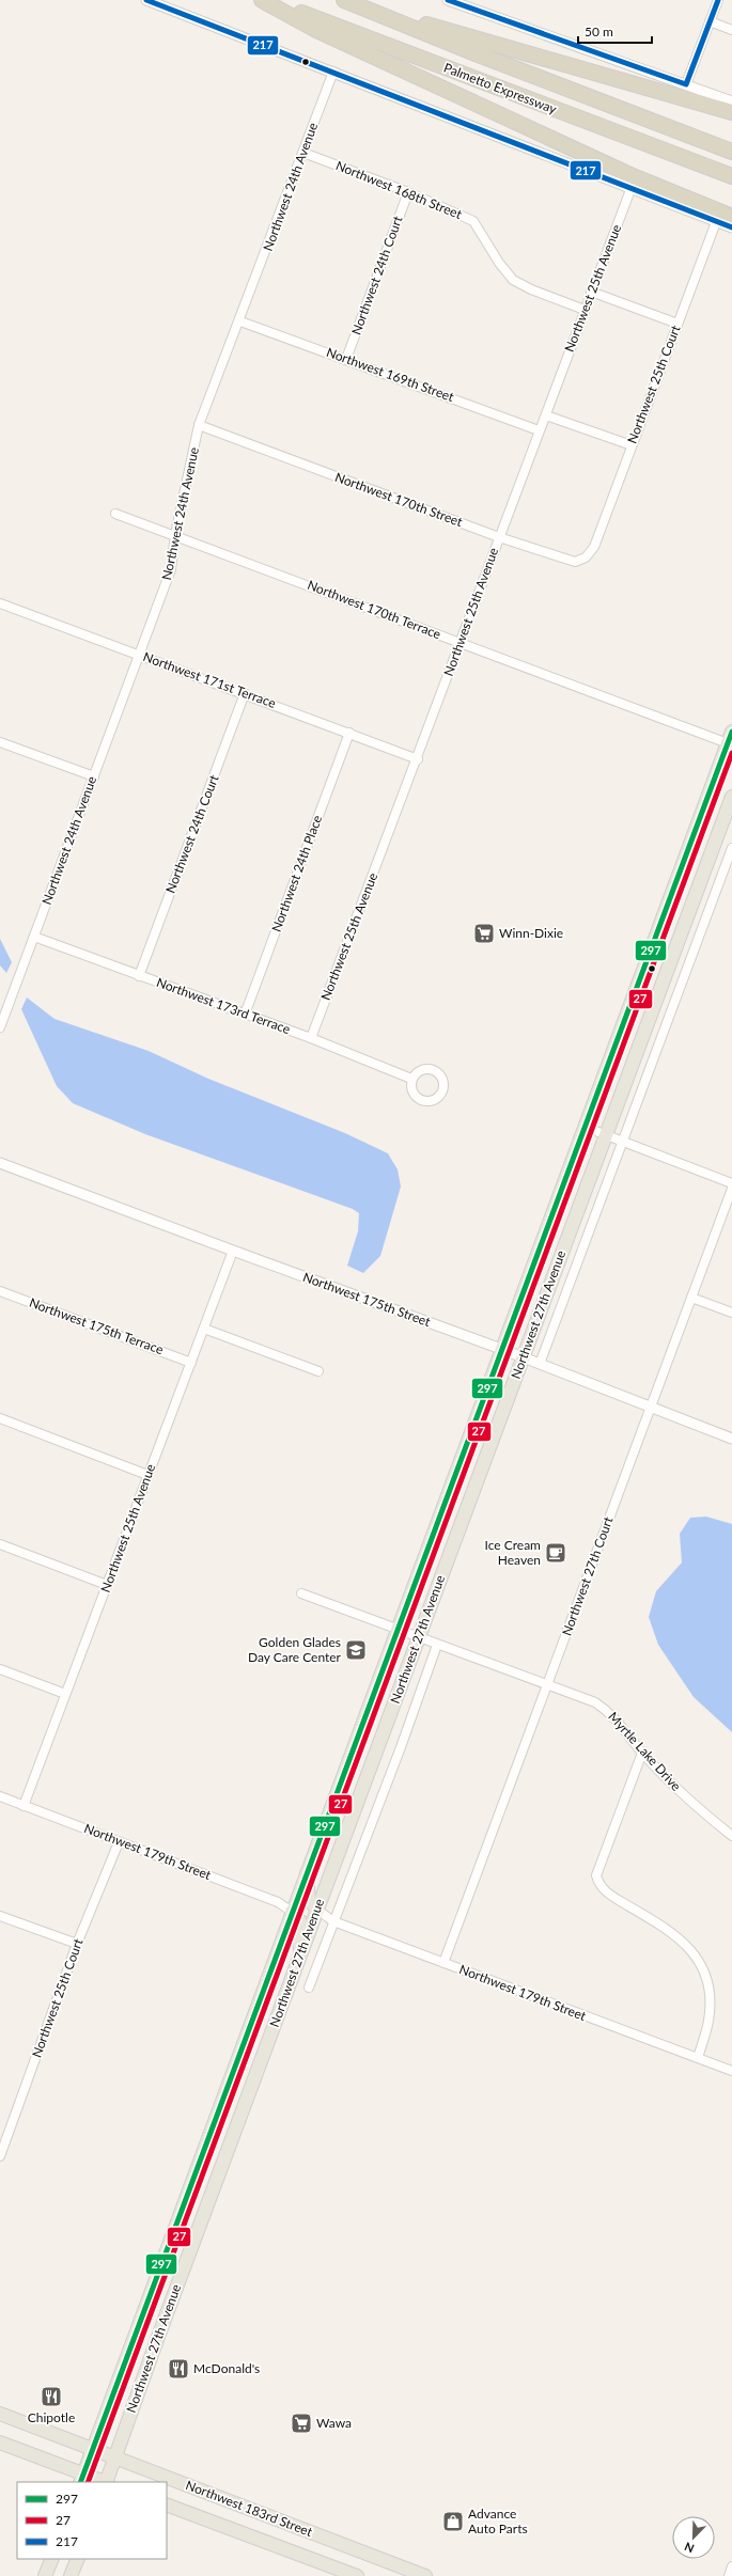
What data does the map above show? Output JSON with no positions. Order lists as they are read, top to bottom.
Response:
{
  "streets": {
    "highway": ["Palmetto Expressway"],
    "main road": ["Northwest 27th Avenue", "Northwest 183rd Street"],
    "street": [
      "Northwest 24th Avenue",
      "Northwest 168th Street",
      "Northwest 24th Court",
      "Northwest 25th Avenue",
      "Northwest 169th Street",
      "Northwest 25th Court",
      "Northwest 170th Street",
      "Northwest 170th Terrace",
      "Northwest 171st Terrace",
      "Northwest 24th Place",
      "Northwest 173rd Terrace",
      "Northwest 175th Street",
      "Northwest 175th Terrace",
      "Northwest 27th Court",
      "Myrtle Lake Drive",
      "Northwest 179th Street"
    ]
  },
  "crossings": [
    ["Northwest 24th Avenue", "Northwest 168th Street"],
    ["Northwest 24th Avenue", "Northwest 169th Street"],
    ["Northwest 24th Avenue", "Northwest 170th Street"],
    ["Northwest 24th Avenue", "Northwest 170th Terrace"],
    ["Northwest 24th Avenue", "Northwest 171st Terrace"],
    ["Northwest 24th Avenue", "Northwest 173rd Terrace"],
    ["Northwest 168th Street", "Northwest 24th Court"],
    ["Northwest 168th Street", "Northwest 25th Avenue"],
    ["Northwest 24th Court", "Northwest 169th Street"],
    ["Northwest 24th Court", "Northwest 171st Terrace"],
    ["Northwest 24th Court", "Northwest 173rd Terrace"],
    ["Northwest 25th Avenue", "Northwest 169th Street"],
    ["Northwest 25th Avenue", "Northwest 170th Street"],
    ["Northwest 25th Avenue", "Northwest 170th Terrace"],
    ["Northwest 25th Avenue", "Northwest 171st Terrace"],
    ["Northwest 25th Avenue", "Northwest 173rd Terrace"],
    ["Northwest 25th Avenue", "Northwest 175th Street"],
    ["Northwest 25th Avenue", "Northwest 175th Terrace"],
    ["Northwest 25th Avenue", "Northwest 179th Street"],
    ["Northwest 25th Court", "Northwest 170th Street"],
    ["Northwest 25th Court", "Northwest 179th Street"],
    ["Northwest 170th Terrace", "Northwest 27th Avenue"],
    ["Northwest 171st Terrace", "Northwest 24th Place"],
    ["Northwest 24th Place", "Northwest 173rd Terrace"],
    ["Northwest 175th Street", "Northwest 27th Avenue"],
    ["Northwest 175th Street", "Northwest 27th Court"],
    ["Northwest 27th Avenue", "Myrtle Lake Drive"],
    ["Northwest 27th Avenue", "Northwest 179th Street"],
    ["Northwest 27th Avenue", "Northwest 183rd Street"],
    ["Northwest 27th Court", "Myrtle Lake Drive"],
    ["Northwest 27th Court", "Northwest 179th Street"]
  ],
  "places": {
    "supermarket": ["Winn-Dixie", "Wawa"],
    "cafe": ["Ice Cream Heaven"],
    "school or university": ["Golden Glades Day Care Center"],
    "restaurant": ["McDonald's", "Chipotle"],
    "shop": ["Advance Auto Parts"]
  },
  "lines": ["transit line 217", "transit line 297", "transit line 27"],
  "legend": ["297", "27", "217"],
  "scale_bar": "50 m",
  "north": "bottom left"
}
